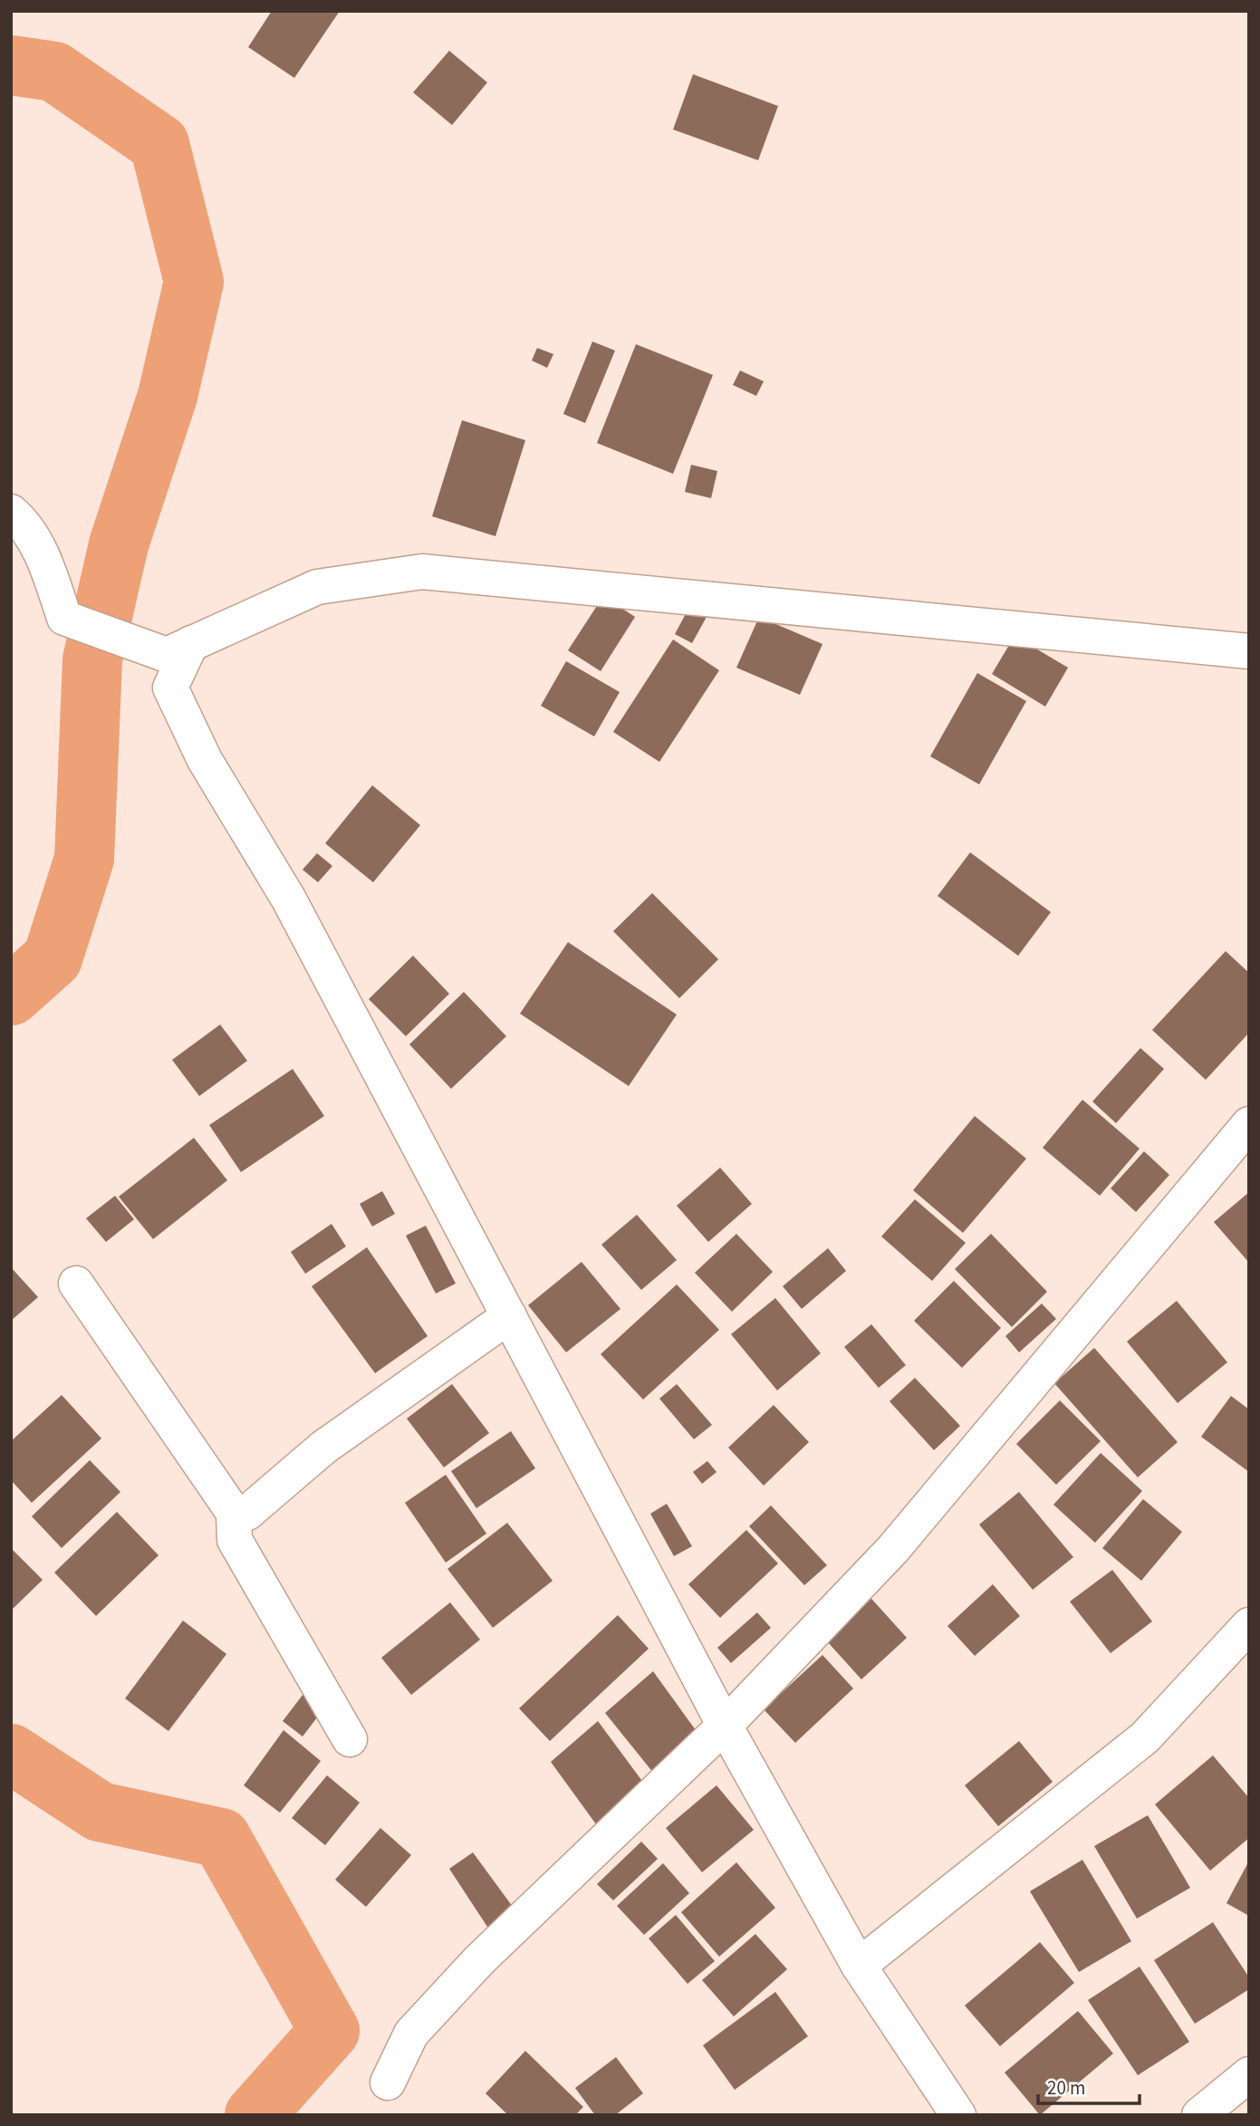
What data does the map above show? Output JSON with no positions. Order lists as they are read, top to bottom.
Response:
{
  "scale_bar": "20 m"
}
